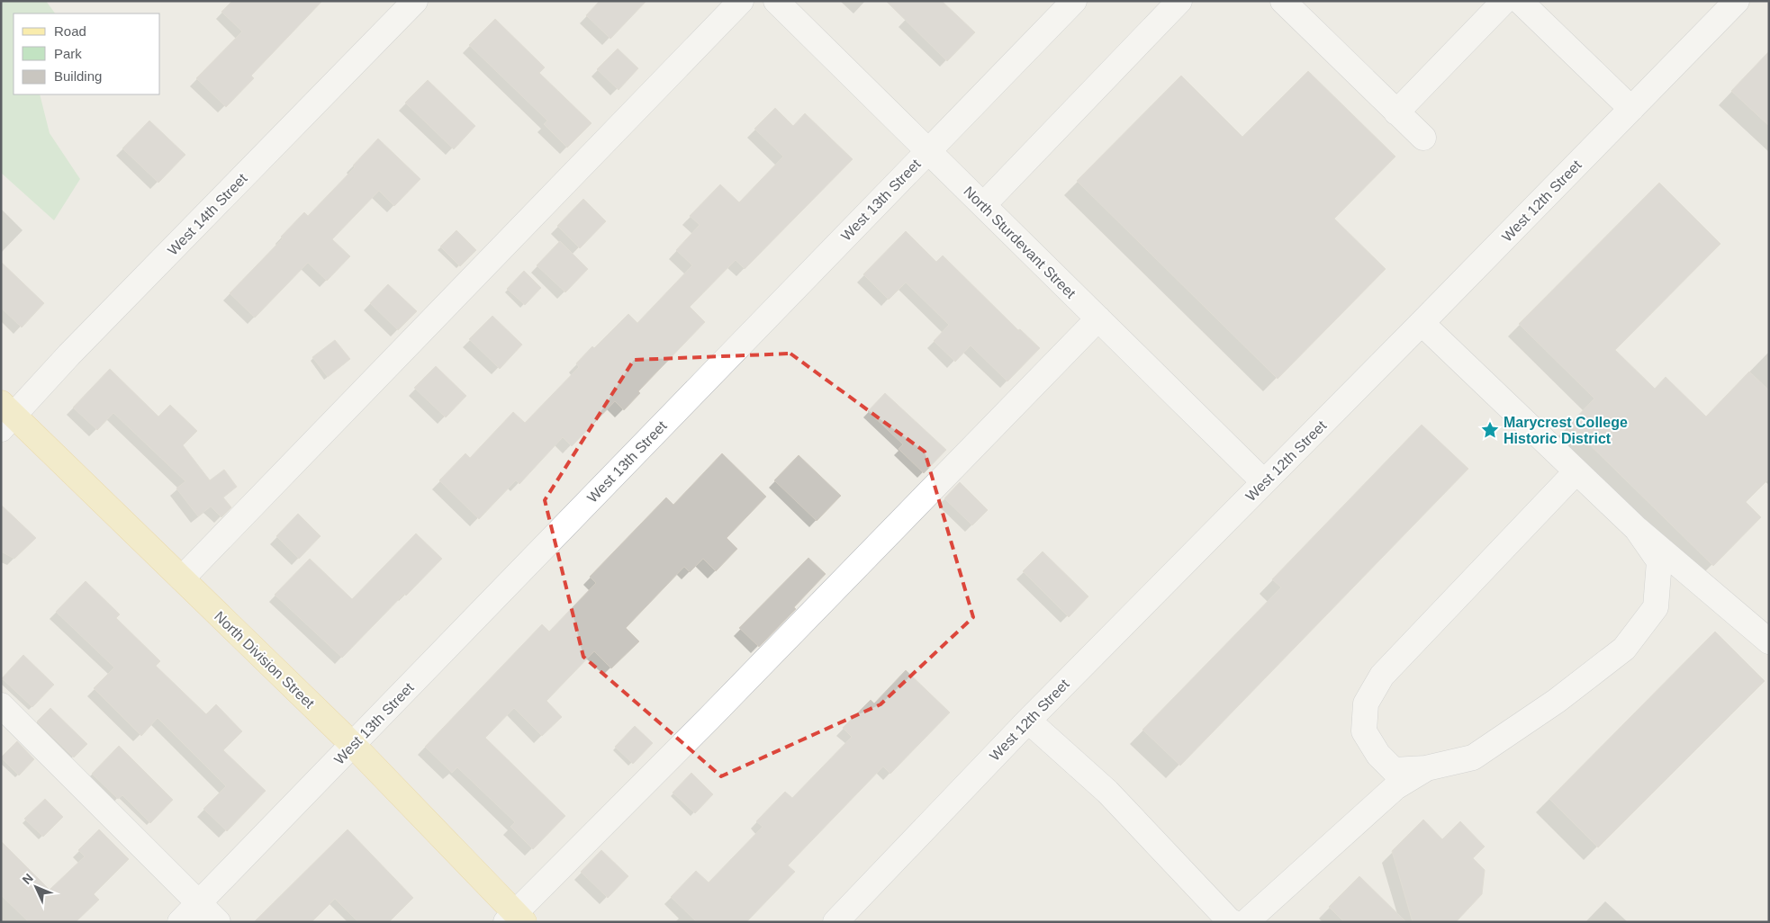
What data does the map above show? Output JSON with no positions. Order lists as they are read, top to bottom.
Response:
{
  "streets": {
    "main road": ["North Division Street"],
    "street": [
      "West 13th Street",
      "West 12th Street",
      "West 14th Street",
      "North Sturdevant Street"
    ]
  },
  "crossings": [
    ["West 13th Street", "North Sturdevant Street"],
    ["West 13th Street", "North Division Street"],
    ["West 12th Street", "North Sturdevant Street"],
    ["West 14th Street", "North Division Street"]
  ],
  "places": {
    "place": ["Marycrest College Historic District"]
  },
  "legend": ["Road", "Park", "Building"],
  "north": "top left"
}
